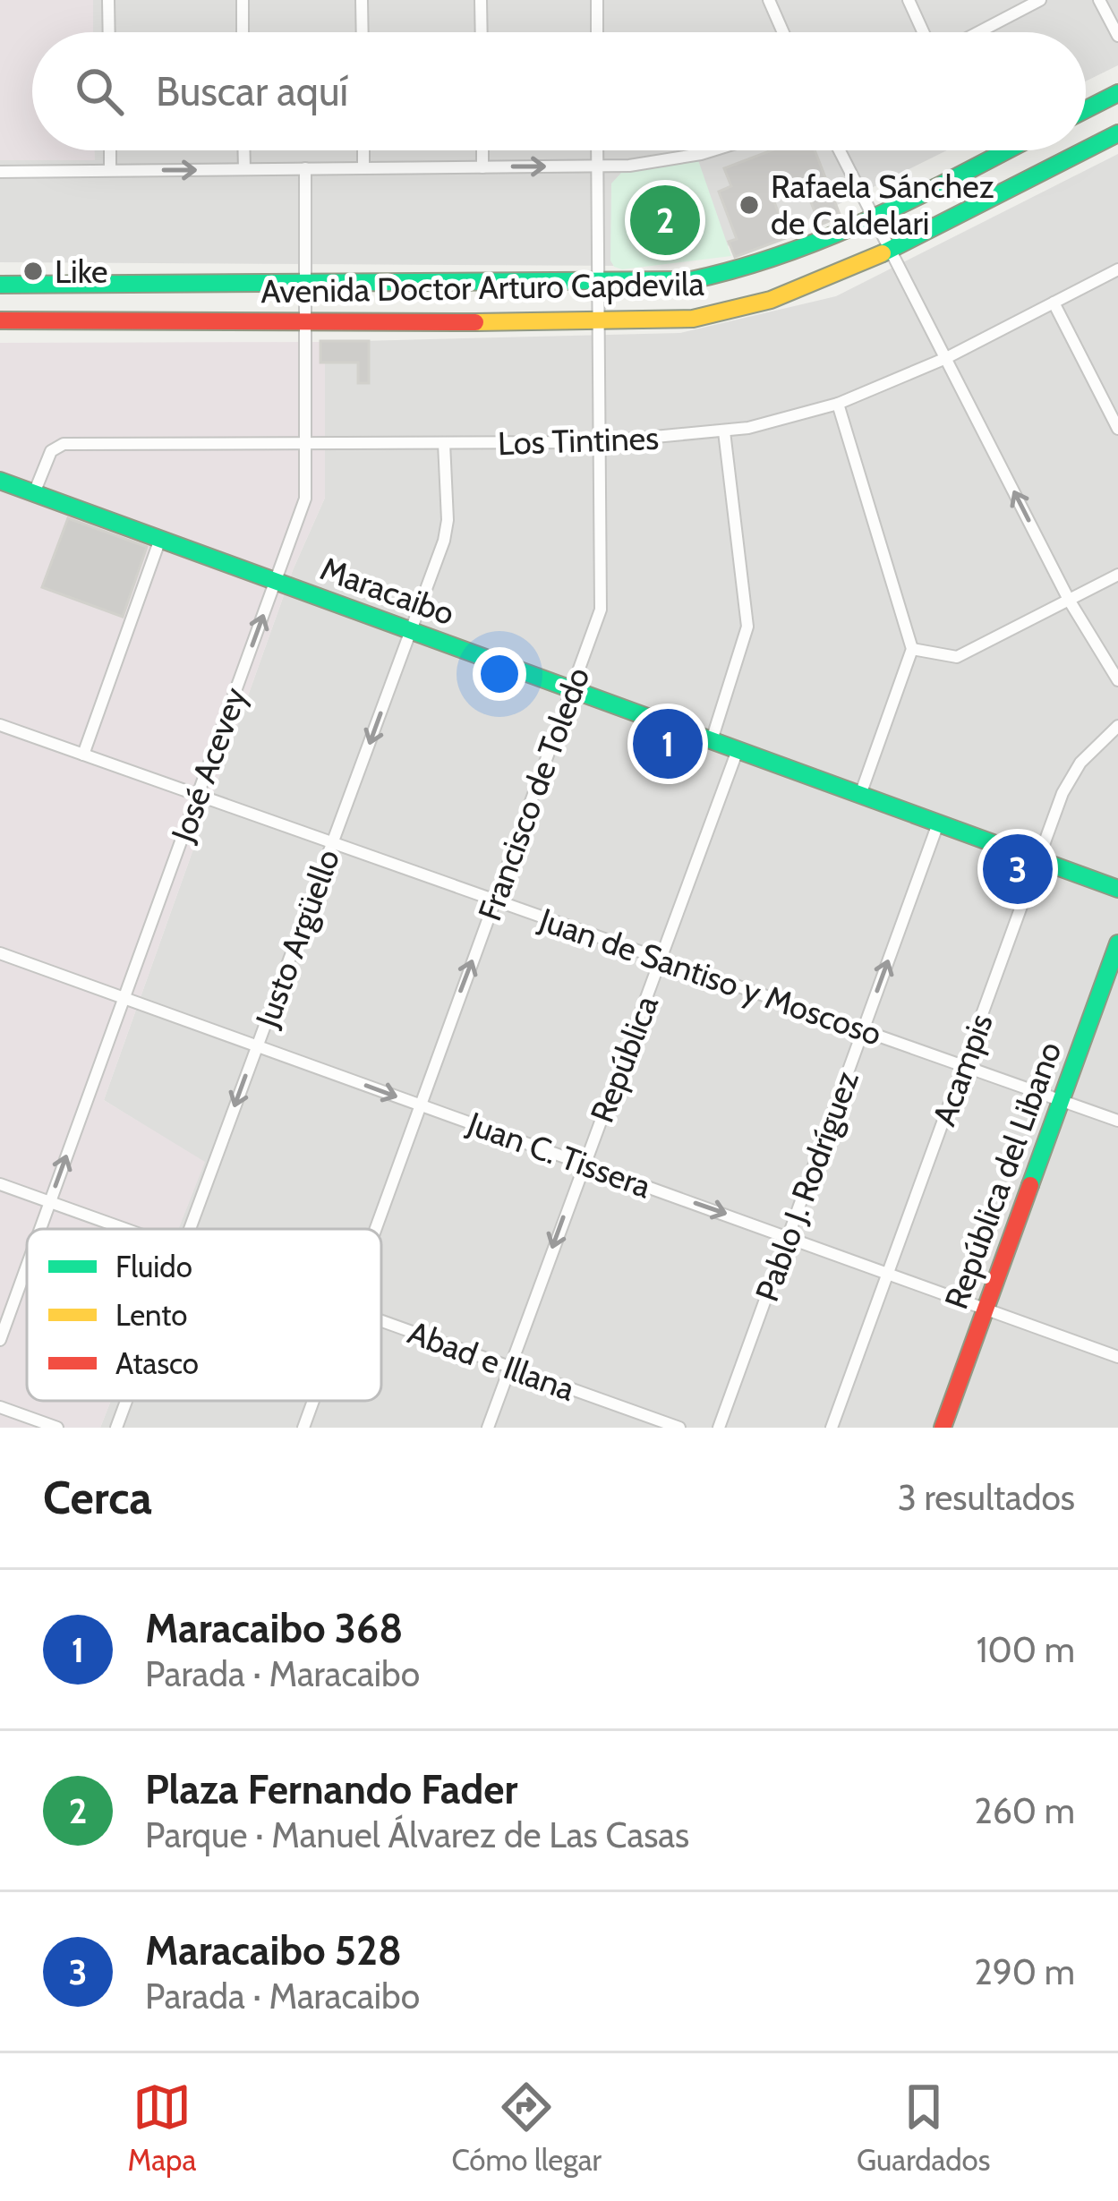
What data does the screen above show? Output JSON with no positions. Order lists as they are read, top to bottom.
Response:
{
  "streets": {
    "main road": ["Avenida Doctor Arturo Capdevila", "Maracaibo", "República del Libano"],
    "street": [
      "Los Tintines",
      "José Acevey",
      "Francisco de Toledo",
      "Justo Argüello",
      "Juan de Santiso y Moscoso",
      "República",
      "Acampis",
      "Juan C. Tissera",
      "Pablo J. Rodríguez",
      "Abad e Illana"
    ]
  },
  "crossings": [
    ["Avenida Doctor Arturo Capdevila", "José Acevey"],
    ["Avenida Doctor Arturo Capdevila", "Francisco de Toledo"],
    ["Los Tintines", "Maracaibo"],
    ["Los Tintines", "José Acevey"],
    ["Los Tintines", "Francisco de Toledo"],
    ["Los Tintines", "Justo Argüello"],
    ["Maracaibo", "José Acevey"],
    ["Maracaibo", "Francisco de Toledo"],
    ["Maracaibo", "Justo Argüello"],
    ["Maracaibo", "República"],
    ["Maracaibo", "Acampis"],
    ["Maracaibo", "Pablo J. Rodríguez"],
    ["José Acevey", "Juan de Santiso y Moscoso"],
    ["José Acevey", "Juan C. Tissera"],
    ["José Acevey", "Abad e Illana"],
    ["Francisco de Toledo", "Juan de Santiso y Moscoso"],
    ["Francisco de Toledo", "Juan C. Tissera"],
    ["Justo Argüello", "Juan de Santiso y Moscoso"],
    ["Justo Argüello", "Juan C. Tissera"],
    ["Juan de Santiso y Moscoso", "República"],
    ["Juan de Santiso y Moscoso", "Acampis"],
    ["Juan de Santiso y Moscoso", "República del Libano"],
    ["Juan de Santiso y Moscoso", "Pablo J. Rodríguez"],
    ["República", "Juan C. Tissera"],
    ["República", "Abad e Illana"],
    ["Acampis", "Juan C. Tissera"],
    ["Juan C. Tissera", "República del Libano"],
    ["Juan C. Tissera", "Pablo J. Rodríguez"]
  ],
  "one_way": ["José Acevey", "Justo Argüello"],
  "places": ["Rafaela Sánchez de Caldelari", "Like"],
  "legend": ["Fluido", "Lento", "Atasco"],
  "page": {
    "search": "Buscar aquí",
    "pins": ["2", "1", "3"],
    "heading": ["Cerca", "3 resultados"],
    "list": [
      {
        "mark": "1",
        "name": "Maracaibo 368",
        "note": "Parada · Maracaibo",
        "value": "100 m"
      },
      {
        "mark": "2",
        "name": "Plaza Fernando Fader",
        "note": "Parque · Manuel Álvarez de Las Casas",
        "value": "260 m"
      },
      {
        "mark": "3",
        "name": "Maracaibo 528",
        "note": "Parada · Maracaibo",
        "value": "290 m"
      }
    ],
    "nav": ["Mapa", "Cómo llegar", "Guardados"]
  }
}
